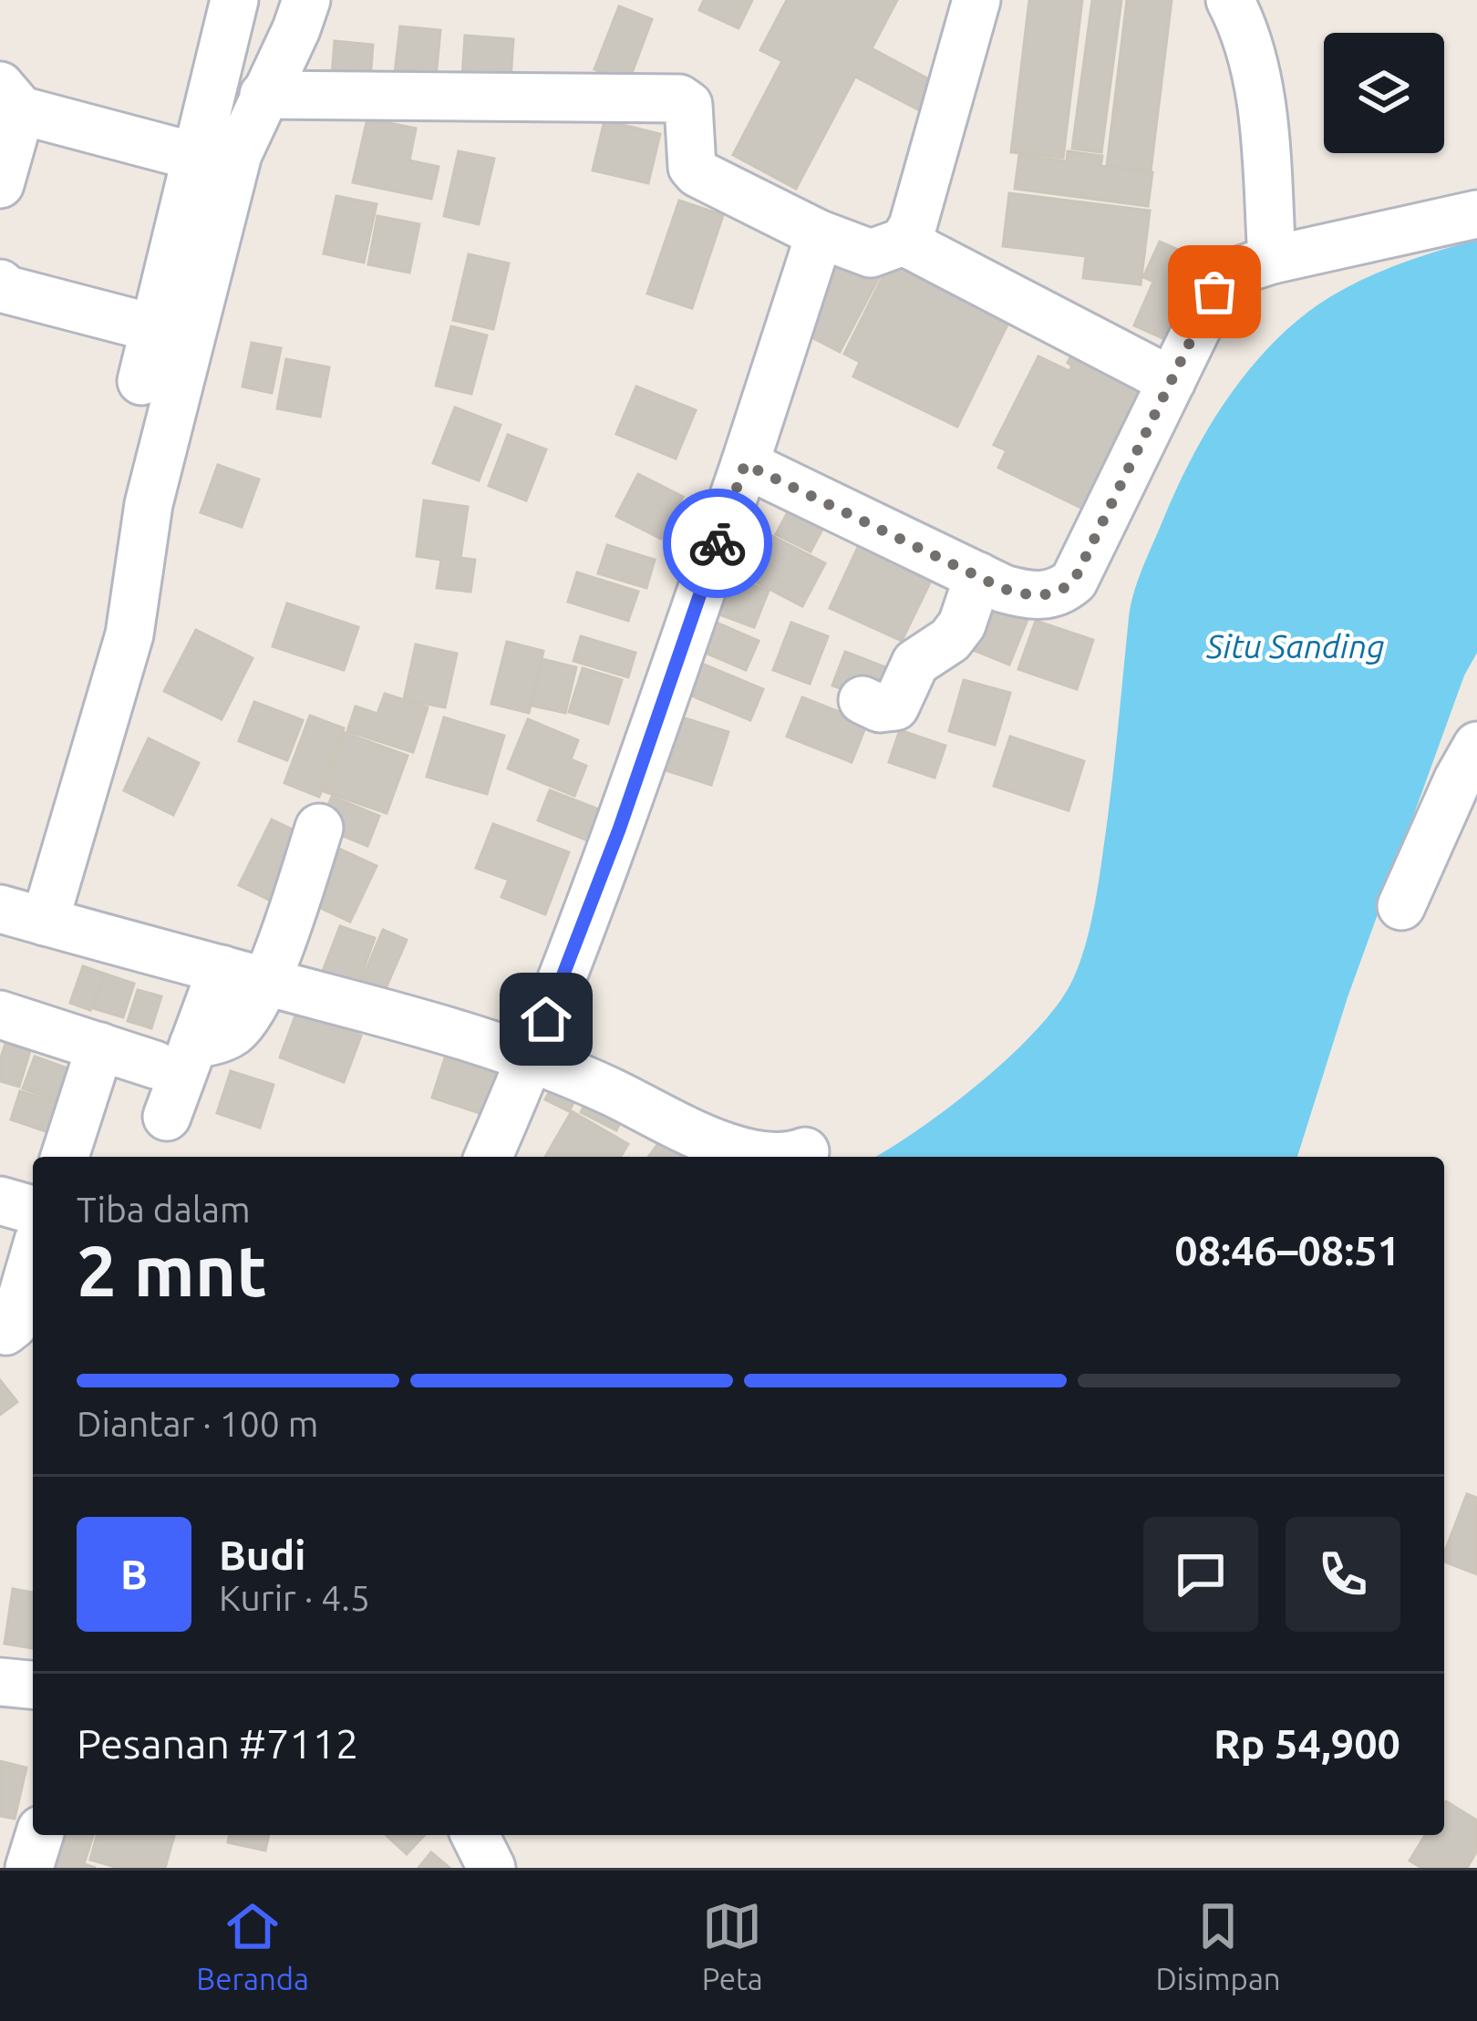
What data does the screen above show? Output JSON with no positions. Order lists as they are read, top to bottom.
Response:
{
  "water": ["Situ Sanding"],
  "page": {
    "heading": ["2 mnt", "Tiba dalam", "08:46–08:51"],
    "panel": [
      "Budi",
      "Kurir · 4.5",
      "Pesanan #7112",
      "Rp 54,900"
    ],
    "bar": "Diantar · 100 m",
    "round": "B",
    "tabs": ["Beranda", "Peta", "Disimpan"]
  }
}
